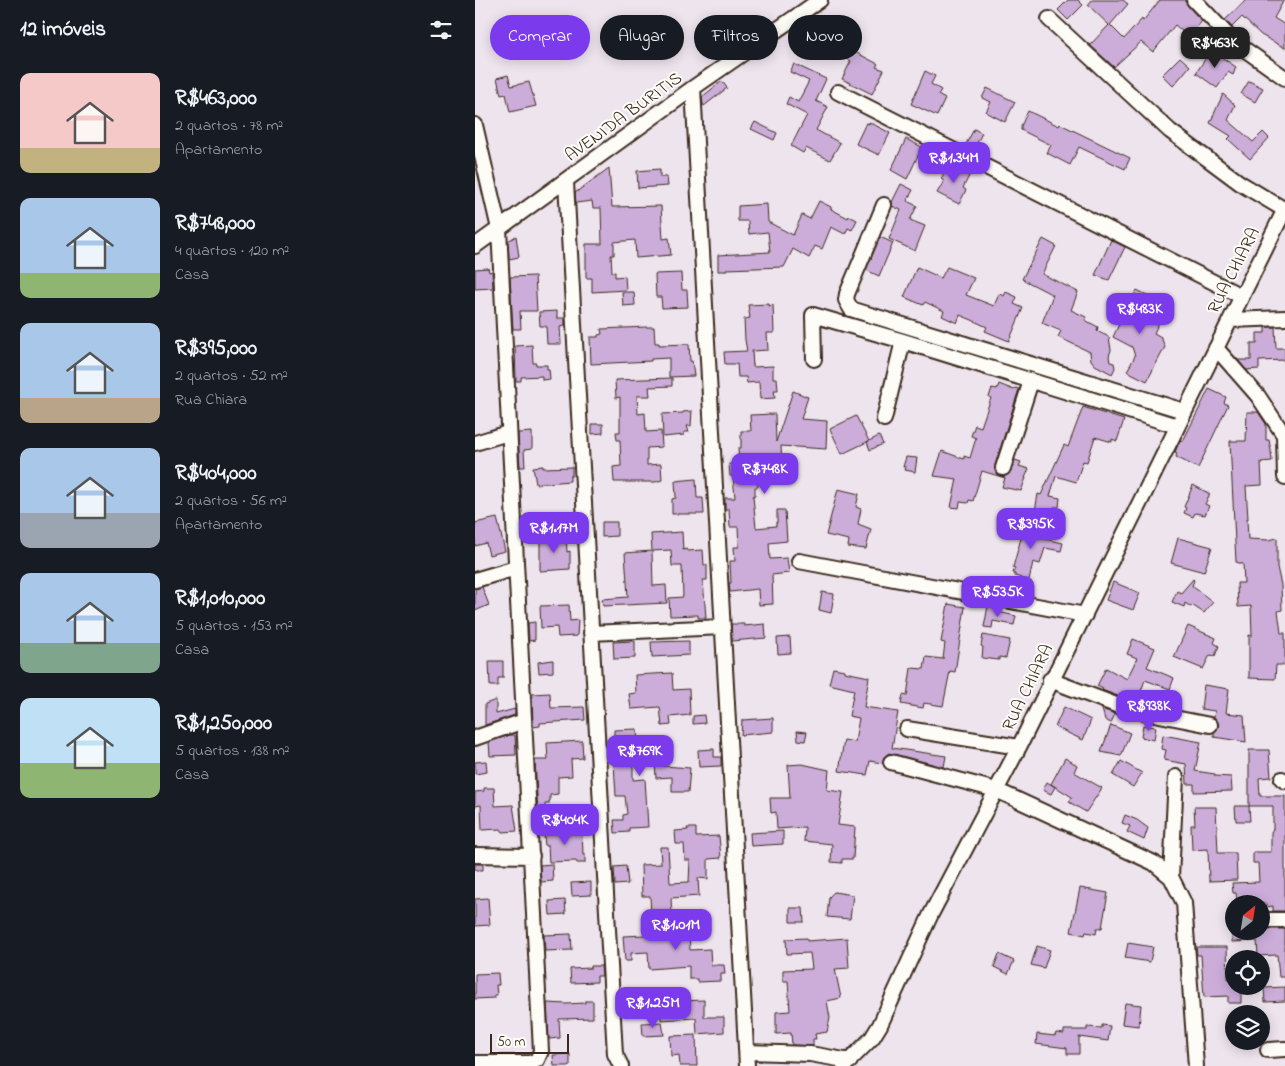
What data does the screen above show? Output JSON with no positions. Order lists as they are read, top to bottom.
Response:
{
  "streets": {
    "street": ["AVENIDA BURITIS", "RUA CHIARA"]
  },
  "scale_bar": "50 m",
  "north": "top right",
  "page": {
    "heading": "12 imóveis",
    "chip": [
      "Comprar",
      "Alugar",
      "Filtros",
      "Novo"
    ],
    "price": [
      "R$463K",
      "R$1.34M",
      "R$483K",
      "R$748K",
      "R$395K",
      "R$1.17M",
      "R$535K",
      "R$938K",
      "R$769K",
      "R$404K",
      "R$1.01M",
      "R$1.25M"
    ],
    "list": [
      {
        "name": "R$463,000",
        "note": "2 quartos · 78 m² · Apartamento"
      },
      {
        "name": "R$748,000",
        "note": "4 quartos · 120 m² · Casa"
      },
      {
        "name": "R$395,000",
        "note": "2 quartos · 52 m² · Rua Chiara"
      },
      {
        "name": "R$404,000",
        "note": "2 quartos · 56 m² · Apartamento"
      },
      {
        "name": "R$1,010,000",
        "note": "5 quartos · 153 m² · Casa"
      },
      {
        "name": "R$1,250,000",
        "note": "5 quartos · 138 m² · Casa"
      }
    ],
    "scale": "50 m"
  }
}
